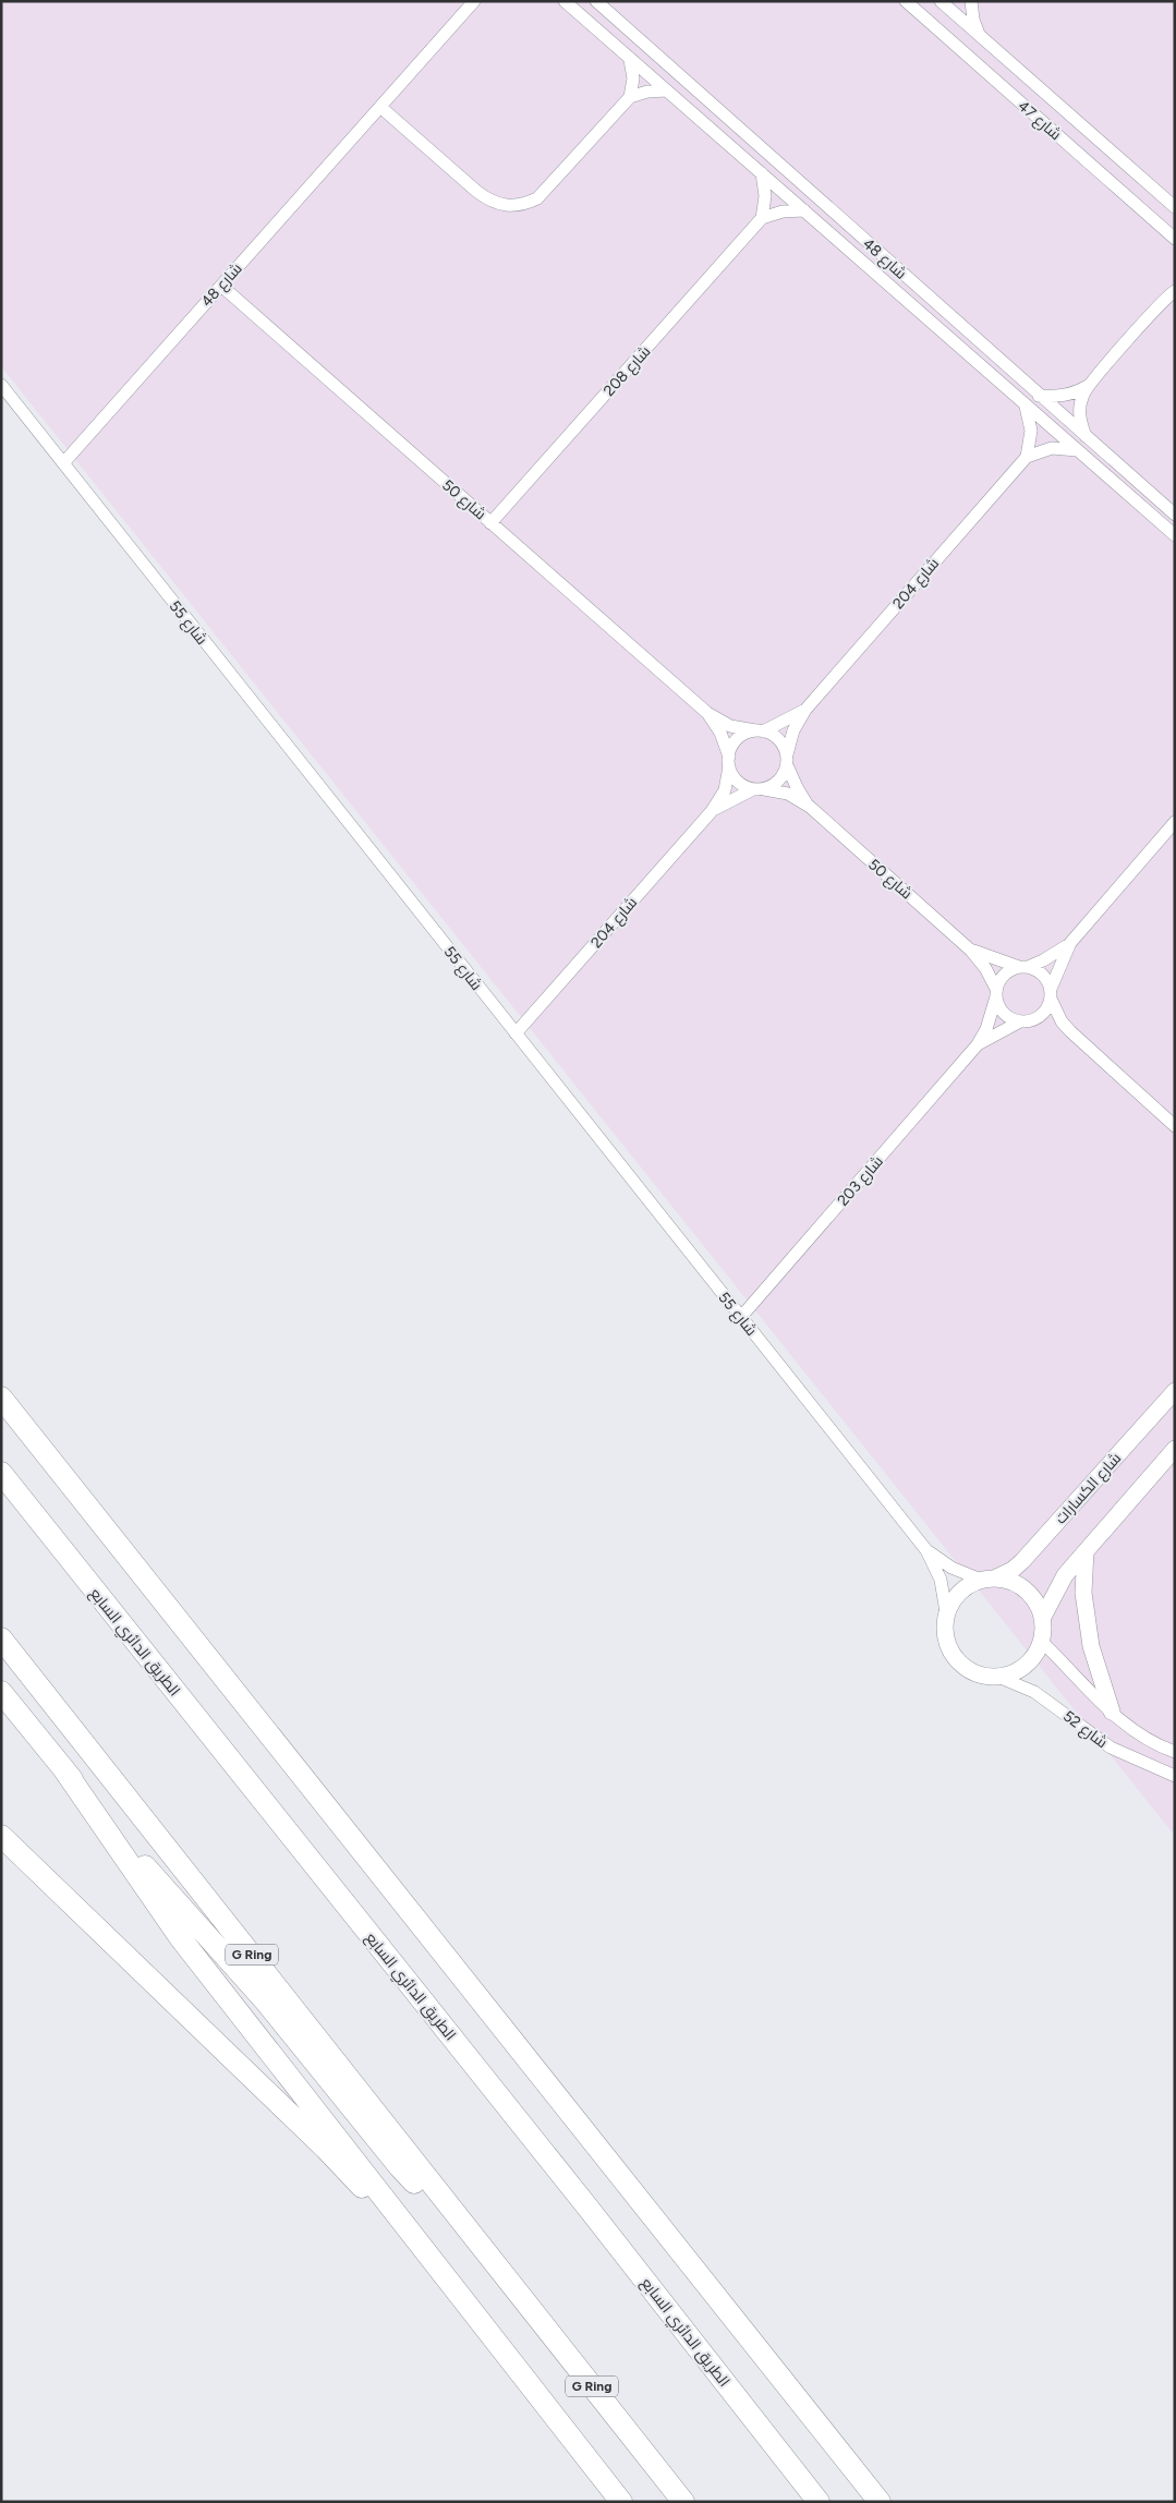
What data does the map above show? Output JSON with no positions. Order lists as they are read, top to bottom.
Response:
{
  "streets": {
    "highway": ["الطريق الدائري السابع", "G Ring"],
    "street": [
      "شارع 47",
      "شارع 48",
      "شارع 208",
      "شارع 50",
      "شارع 204",
      "شارع 55",
      "شارع 203",
      "شارع الكسارات",
      "شارع 52"
    ]
  },
  "crossings": [
    ["شارع 48", "شارع 50"],
    ["شارع 48", "شارع 204"],
    ["شارع 48", "شارع 55"],
    ["شارع 208", "شارع 50"],
    ["شارع 50", "شارع 204"],
    ["شارع 50", "شارع 203"],
    ["شارع 204", "شارع 55"],
    ["شارع 55", "شارع 203"],
    ["شارع 55", "شارع الكسارات"],
    ["شارع 55", "شارع 52"],
    ["شارع الكسارات", "شارع 52"]
  ]
}
